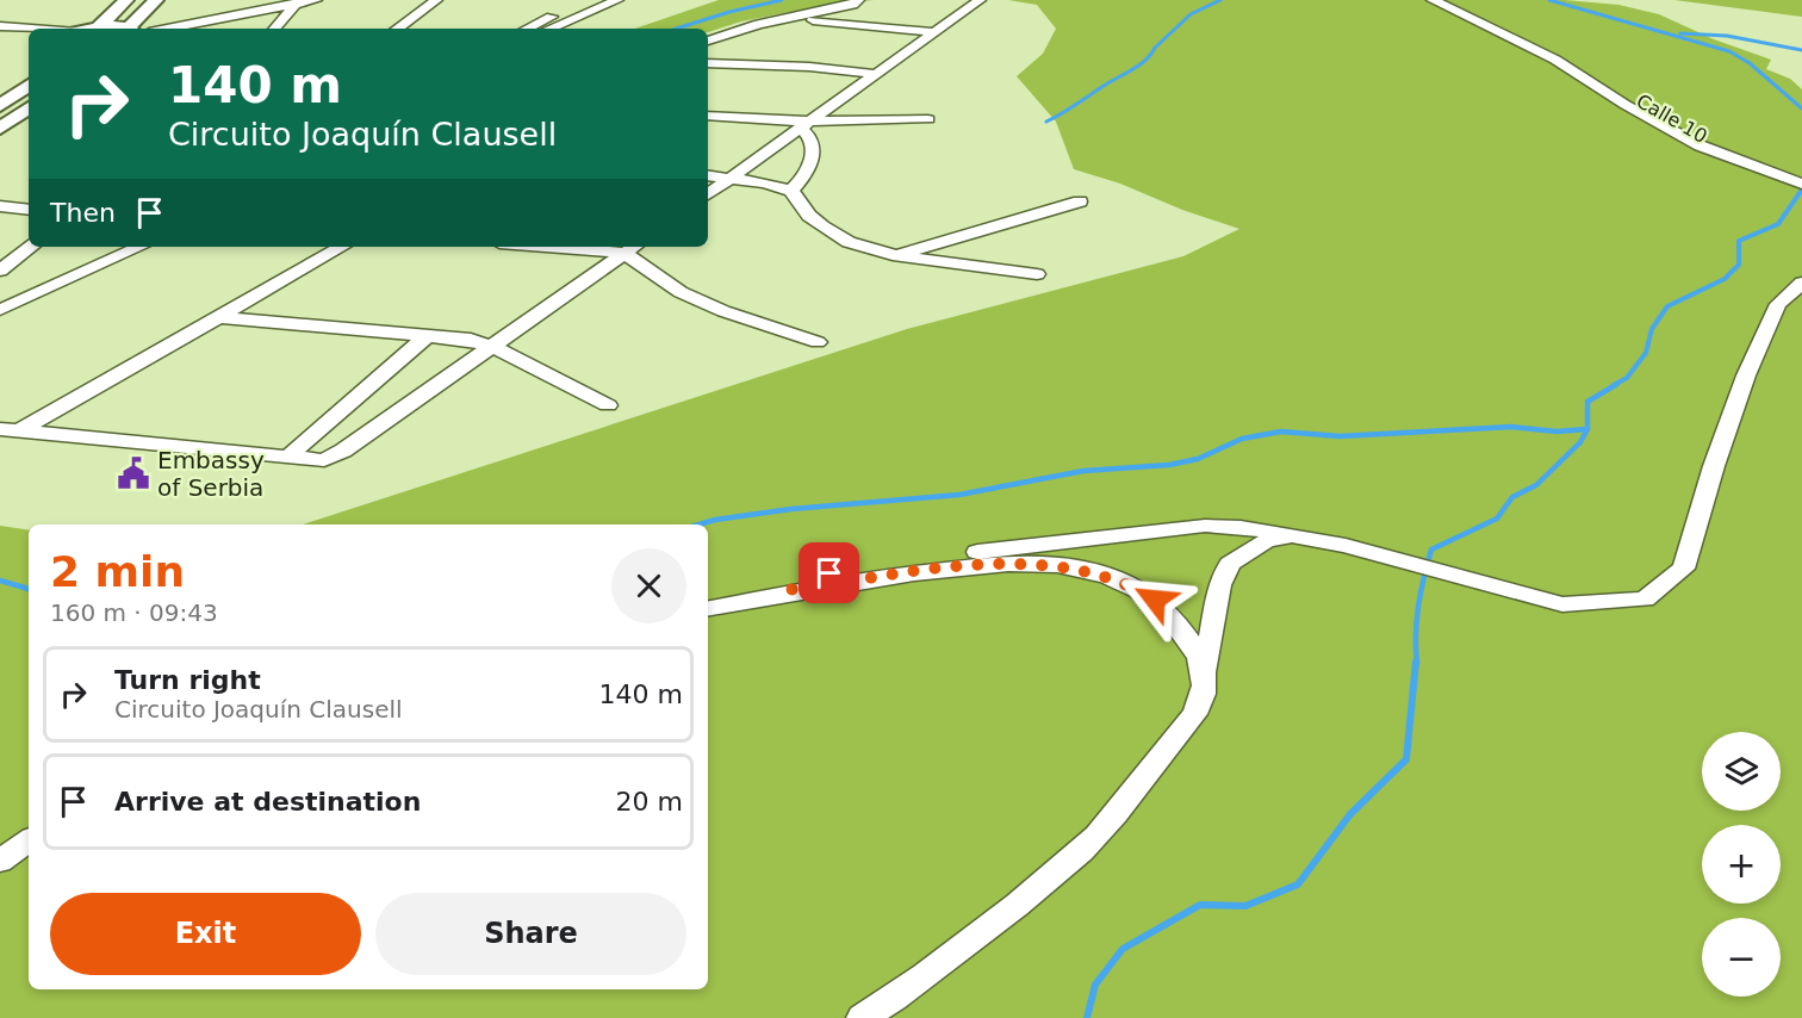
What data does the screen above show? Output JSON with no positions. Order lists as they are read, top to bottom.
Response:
{
  "streets": {
    "street": ["Calle 10"]
  },
  "places": {
    "public building": ["Embassy of Serbia"]
  },
  "page": {
    "turn": ["140 m", "Circuito Joaquín Clausell"],
    "then": "Then",
    "heading": ["2 min", "160 m · 09:43"],
    "list": [
      {
        "name": "Turn right",
        "note": "Circuito Joaquín Clausell",
        "value": "140 m"
      },
      {
        "name": "Arrive at destination",
        "value": "20 m"
      }
    ],
    "map_buttons": ["+", "−"],
    "buttons": ["Exit", "Share"]
  }
}
